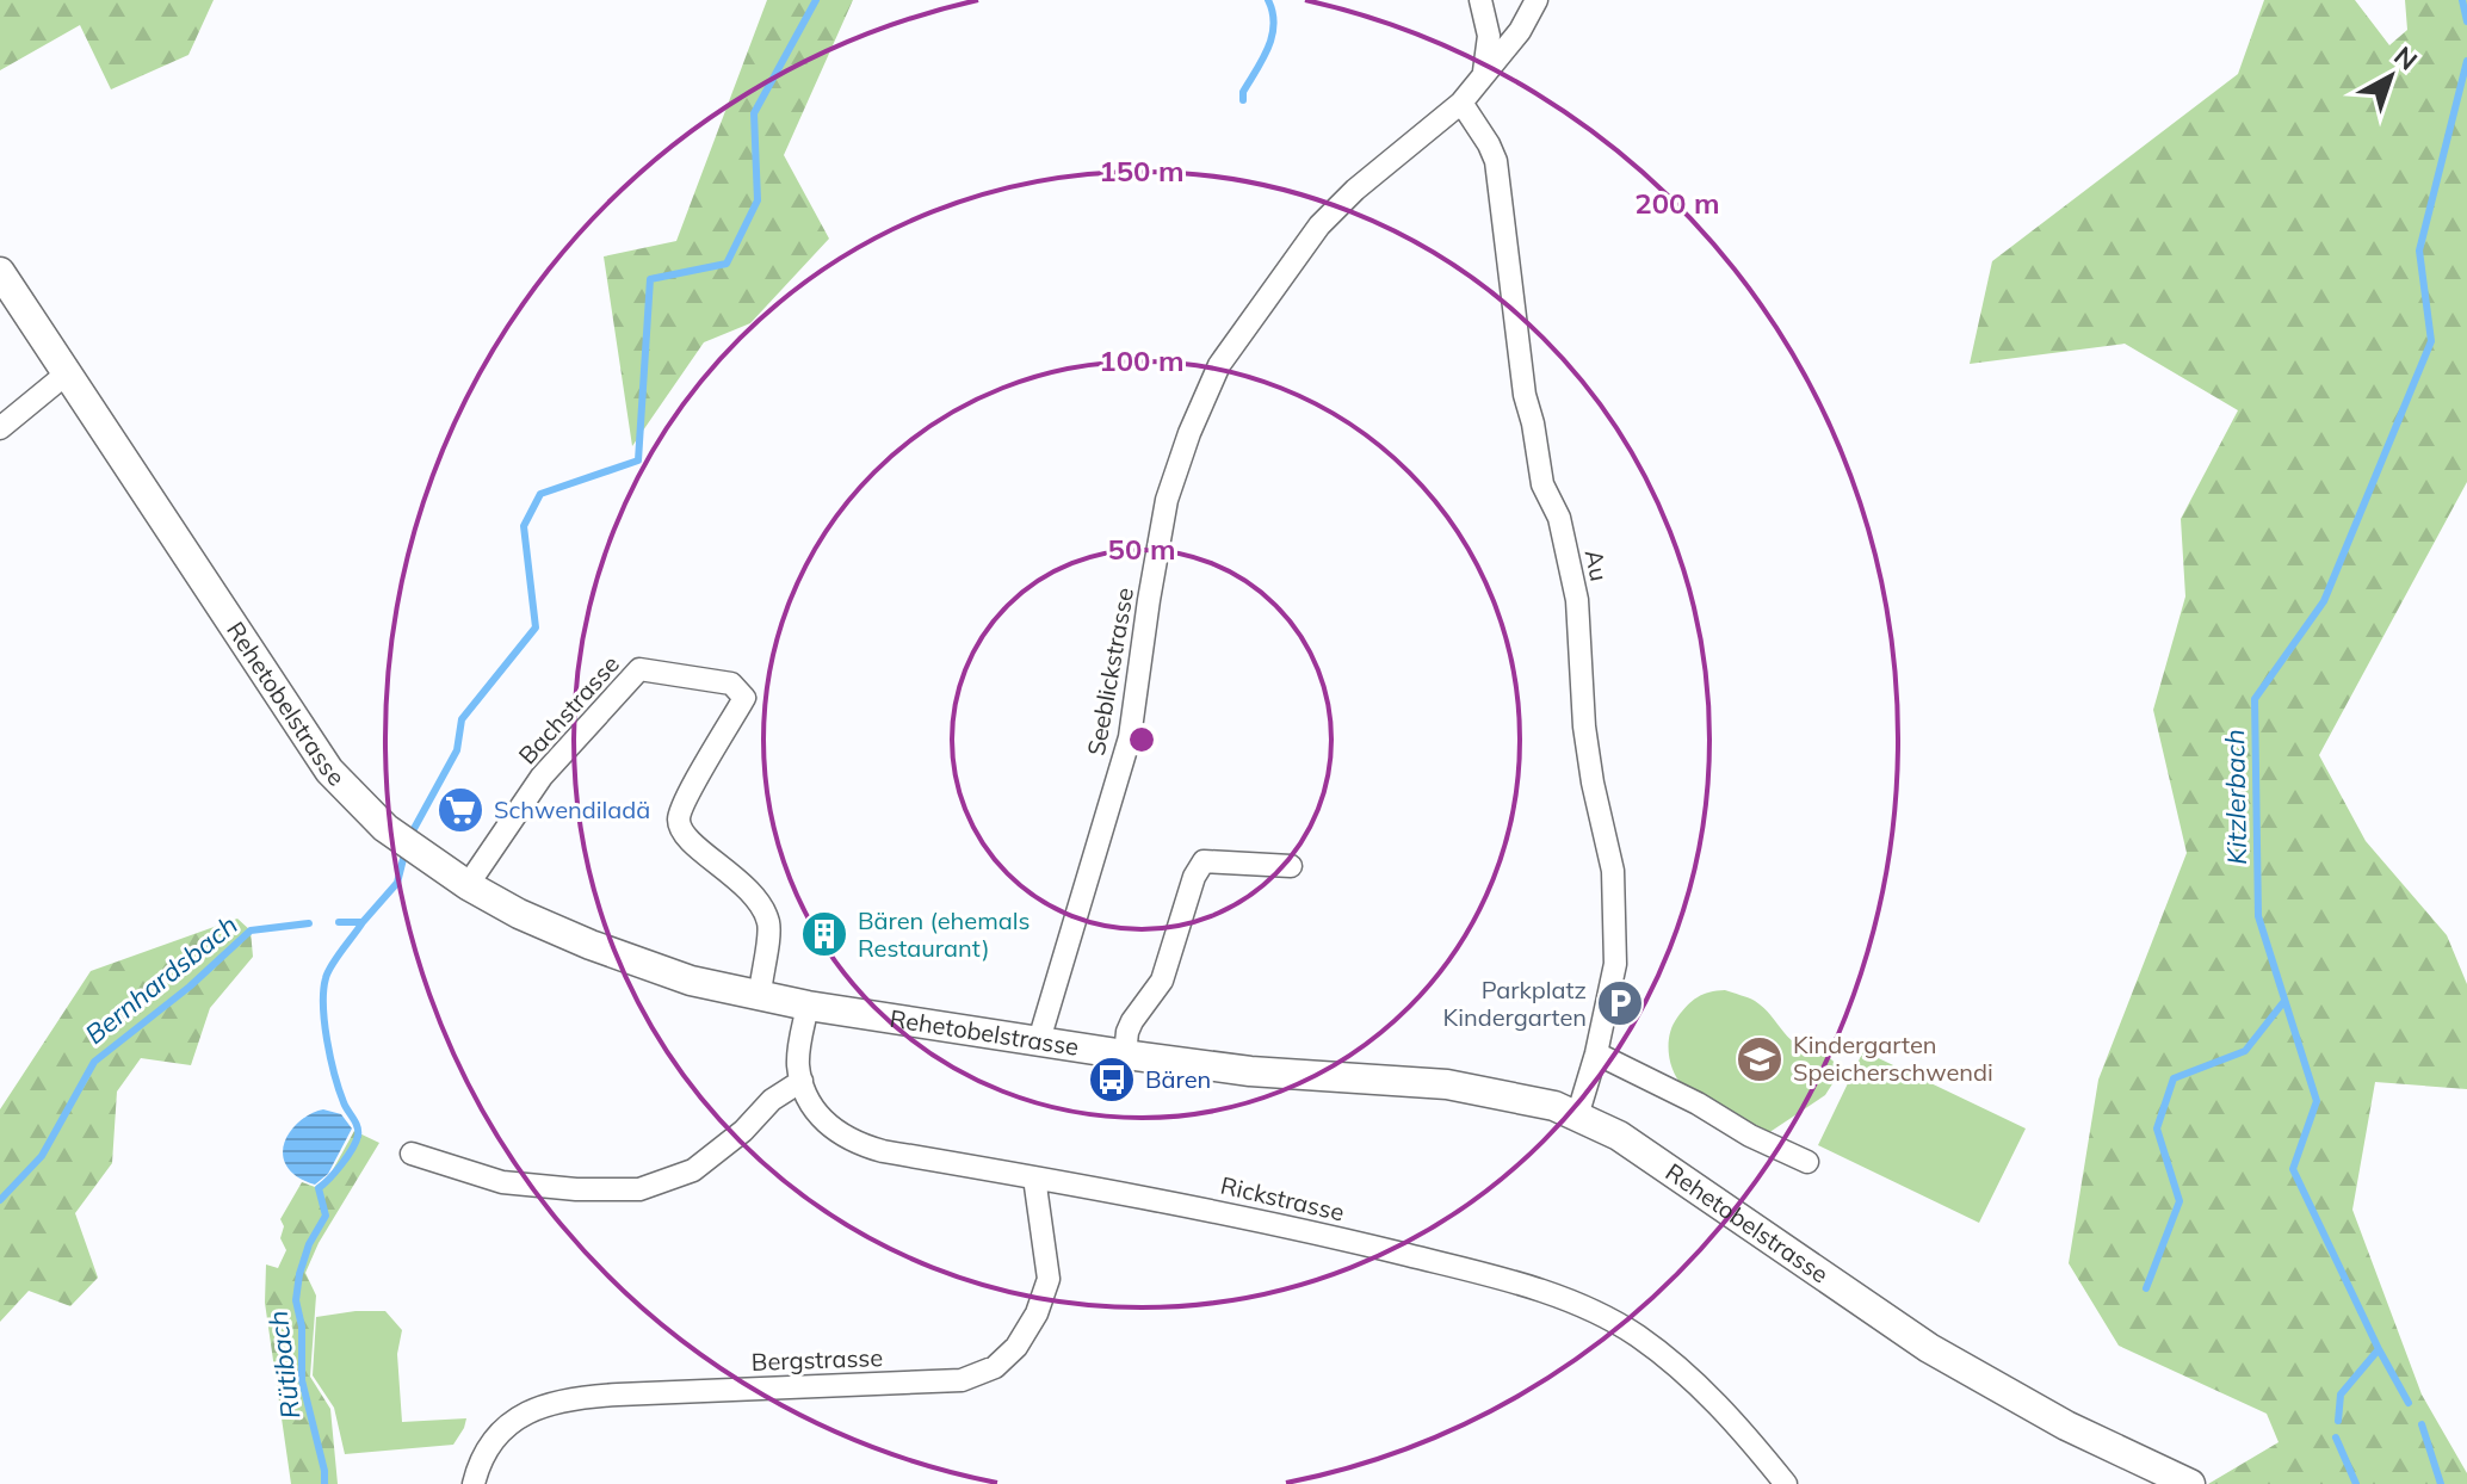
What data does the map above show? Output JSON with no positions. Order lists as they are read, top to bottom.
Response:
{
  "streets": {
    "street": [
      "Au",
      "Seeblickstrasse",
      "Rehetobelstrasse",
      "Bachstrasse",
      "Rickstrasse",
      "Bergstrasse"
    ]
  },
  "crossings": [
    ["Au", "Seeblickstrasse"],
    ["Au", "Rehetobelstrasse"],
    ["Seeblickstrasse", "Rehetobelstrasse"],
    ["Rehetobelstrasse", "Bachstrasse"],
    ["Rickstrasse", "Bergstrasse"]
  ],
  "water": ["Kitzlerbach", "Bernhardsbach", "Rütibach"],
  "places": {
    "supermarket": ["Schwendiladä"],
    "building": ["Bären (ehemals Restaurant)"],
    "parking": ["Parkplatz Kindergarten"],
    "school or university": ["Kindergarten Speicherschwendi"],
    "bus stop": ["Bären"]
  },
  "north": "top right",
  "rings": [
    "150 m",
    "200 m",
    "100 m",
    "50 m"
  ]
}
